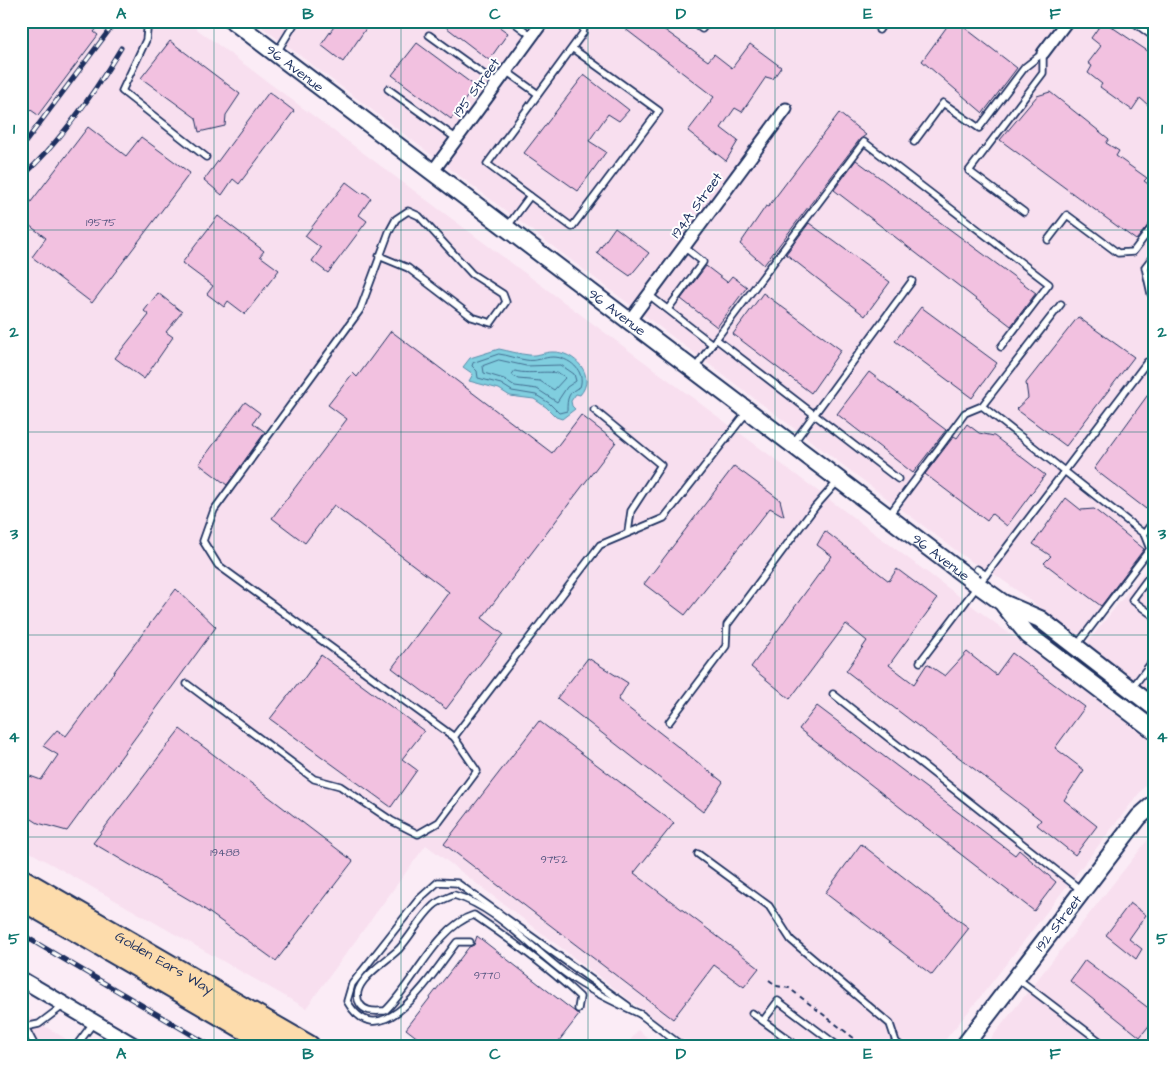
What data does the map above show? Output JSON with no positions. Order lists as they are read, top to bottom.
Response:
{
  "streets": {
    "highway": ["Golden Ears Way"],
    "main road": ["96 Avenue", "192 Street"],
    "street": ["195 Street", "194A Street"]
  },
  "crossings": [
    ["96 Avenue", "195 Street"],
    ["96 Avenue", "194A Street"]
  ],
  "house_numbers": [
    "19575",
    "19488",
    "9752",
    "9770"
  ],
  "grid": {
    "columns": [
      "A",
      "B",
      "C",
      "D",
      "E",
      "F"
    ],
    "rows": [
      "1",
      "2",
      "3",
      "4",
      "5"
    ]
  }
}
